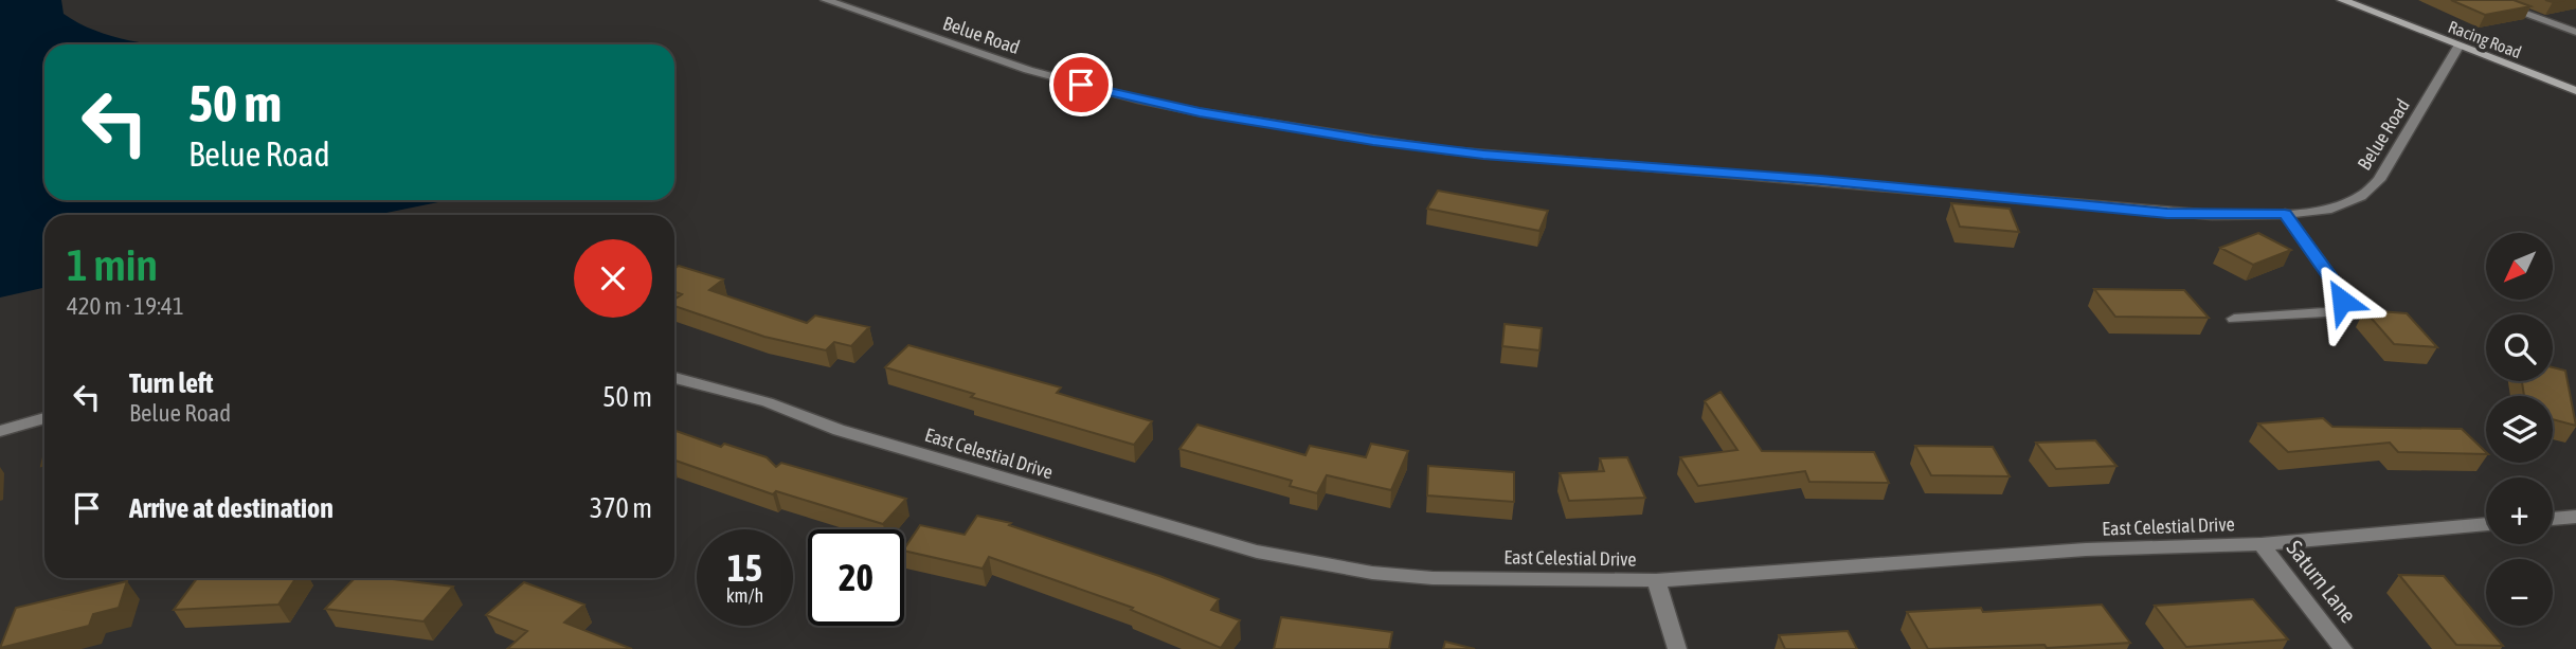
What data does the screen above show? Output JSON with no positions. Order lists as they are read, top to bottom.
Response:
{
  "streets": {
    "street": [
      "Belue Road",
      "Racing Road",
      "East Celestial Drive",
      "Saturn Lane"
    ]
  },
  "crossings": [
    ["Belue Road", "Racing Road"],
    ["East Celestial Drive", "Saturn Lane"]
  ],
  "north": "bottom left",
  "page": {
    "turn": ["50 m", "Belue Road"],
    "heading": ["1 min", "420 m · 19:41"],
    "map_buttons": ["+", "−"],
    "list": [
      {
        "name": "Turn left",
        "note": "Belue Road",
        "value": "50 m"
      },
      {
        "name": "Arrive at destination",
        "value": "370 m"
      }
    ],
    "speed": "15 km/h",
    "limit": "20"
  }
}
